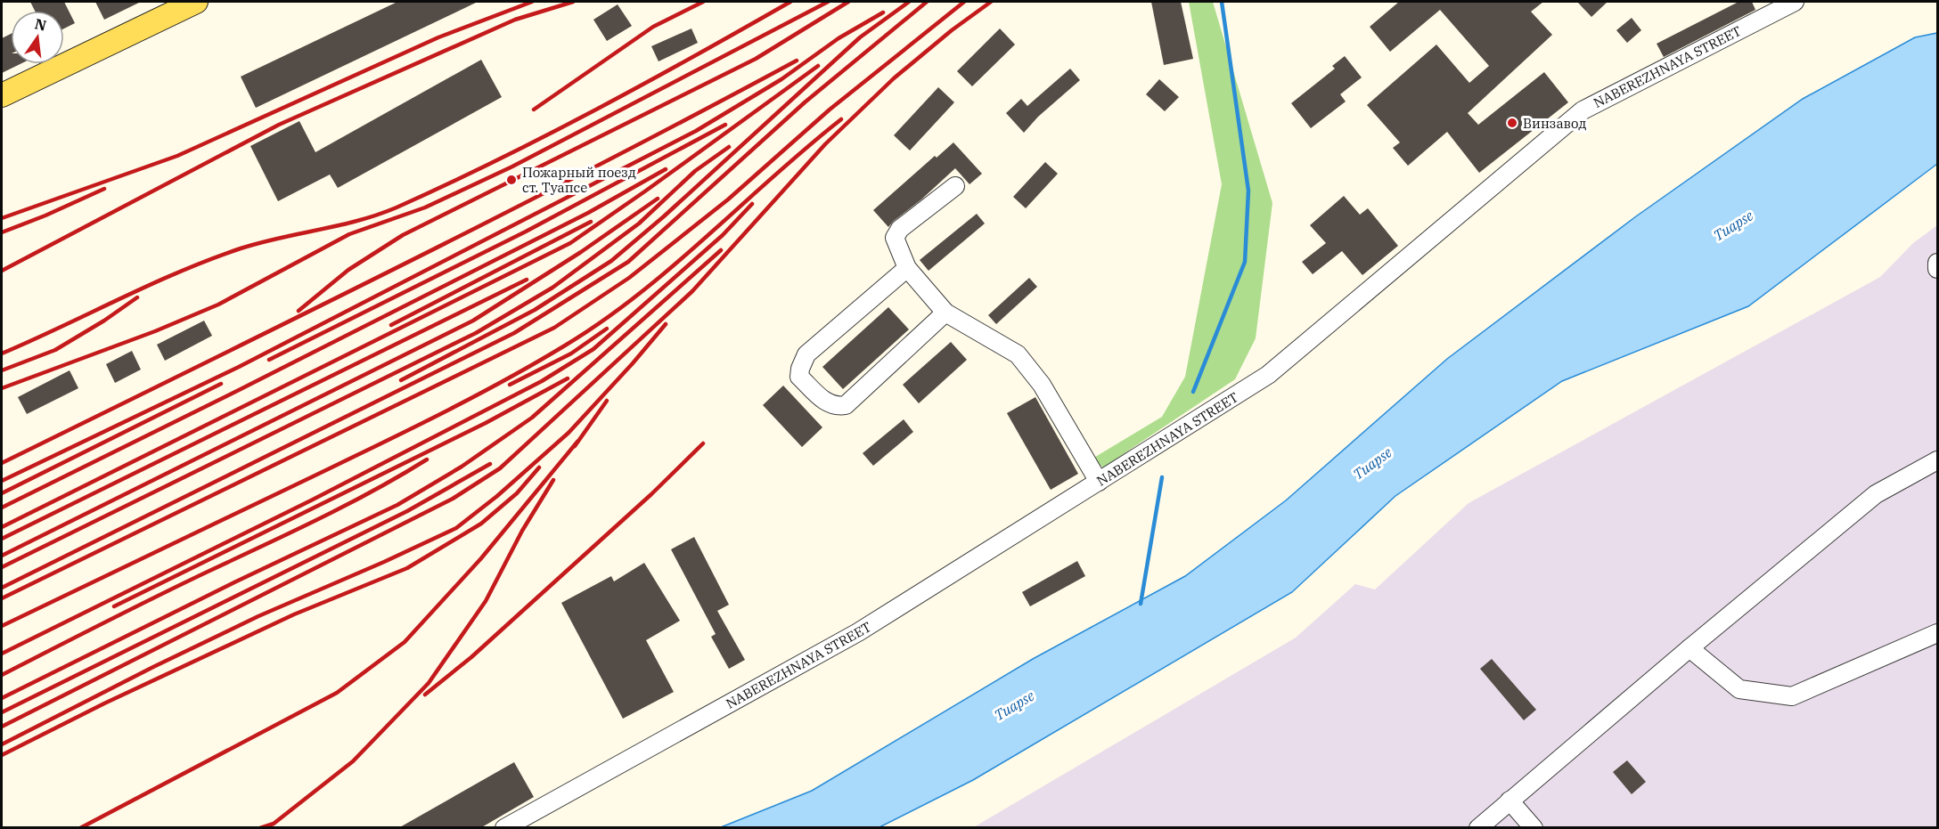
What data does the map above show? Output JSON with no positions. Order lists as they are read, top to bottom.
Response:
{
  "streets": {
    "street": ["NABEREZHNAYA STREET"]
  },
  "water": ["Tuapse"],
  "places": ["Винзавод", "Пожарный поезд ст. Туапсе"],
  "north": "top"
}
